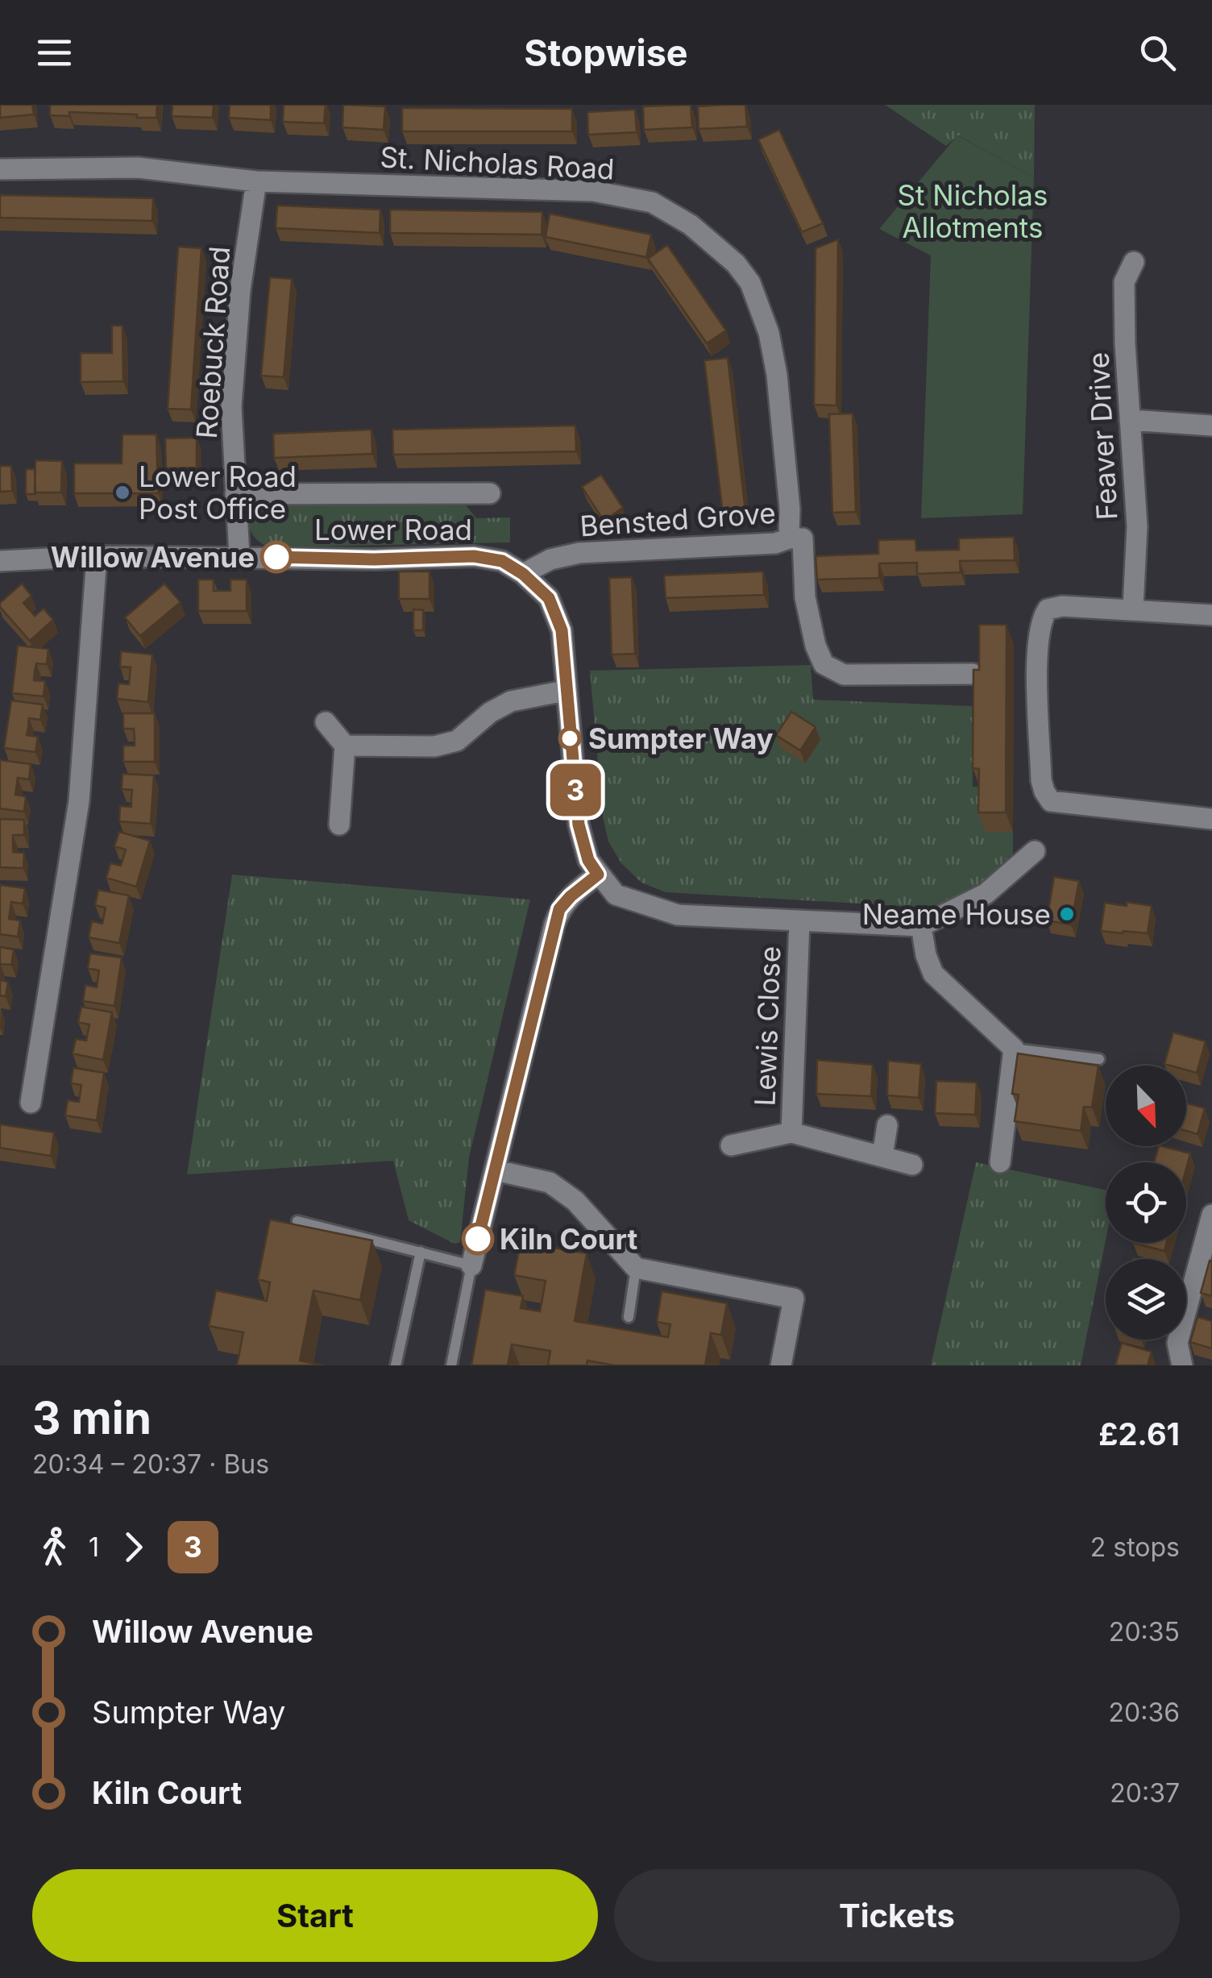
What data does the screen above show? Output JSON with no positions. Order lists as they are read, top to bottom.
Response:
{
  "streets": {
    "street": [
      "St. Nicholas Road",
      "Roebuck Road",
      "Feaver Drive",
      "Bensted Grove",
      "Lower Road",
      "Lewis Close"
    ]
  },
  "crossings": [
    ["St. Nicholas Road", "Roebuck Road"],
    ["St. Nicholas Road", "Bensted Grove"],
    ["Roebuck Road", "Lower Road"],
    ["Bensted Grove", "Lower Road"],
    ["Lower Road", "Lewis Close"]
  ],
  "parks": ["St Nicholas Allotments"],
  "places": [
    "Lower Road Post Office",
    "Willow Avenue",
    "Sumpter Way",
    "Neame House",
    "Kiln Court"
  ],
  "lines": ["bus line 3"],
  "north": "bottom right",
  "page": {
    "header": "Stopwise",
    "on_map": "3",
    "heading": ["3 min", "20:34 – 20:37 · Bus", "£2.61"],
    "legs": ["1", "3", "2 stops"],
    "list": [
      {
        "name": "Willow Avenue",
        "value": "20:35"
      },
      {
        "name": "Sumpter Way",
        "value": "20:36"
      },
      {
        "name": "Kiln Court",
        "value": "20:37"
      }
    ],
    "buttons": ["Start", "Tickets"]
  }
}
